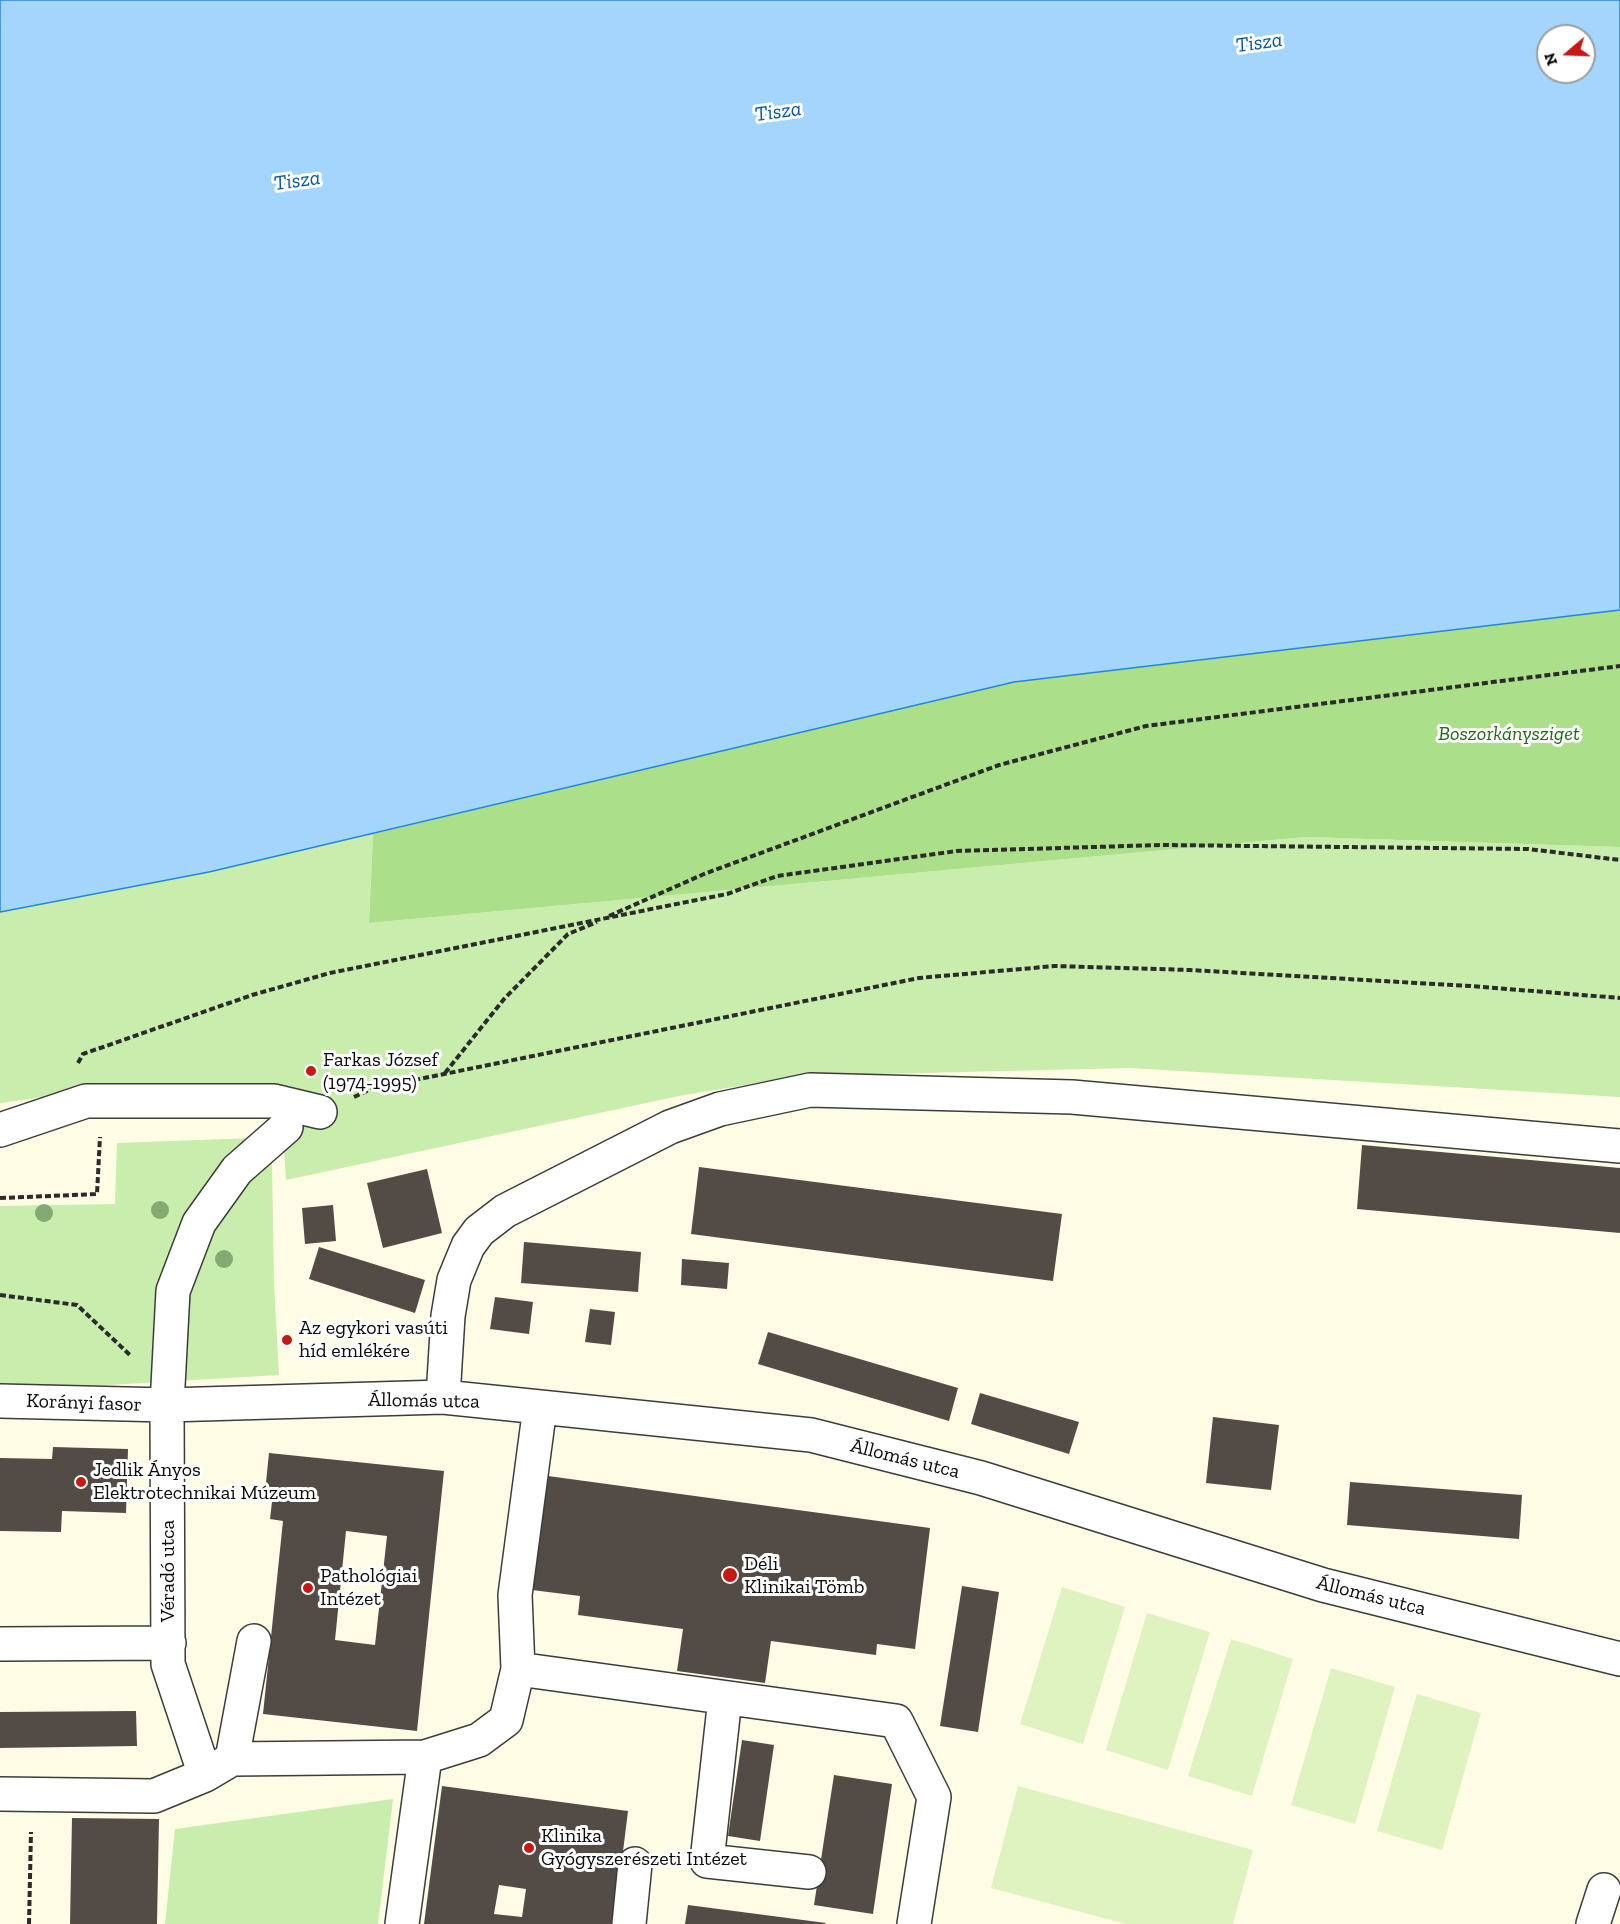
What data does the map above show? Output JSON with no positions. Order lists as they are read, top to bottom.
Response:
{
  "streets": {
    "street": ["Állomás utca", "Korányi fasor", "Véradó utca"]
  },
  "crossings": [
    ["Állomás utca", "Korányi fasor"],
    ["Állomás utca", "Véradó utca"],
    ["Korányi fasor", "Véradó utca"]
  ],
  "water": ["Tisza"],
  "parks": ["Boszorkánysziget"],
  "places": [
    "Farkas József (1974-1995)",
    "Az egykori vasúti híd emlékére",
    "Jedlik Ányos Elektrotechnikai Múzeum",
    "Déli Klinikai Tömb",
    "Pathológiai Intézet",
    "Klinika Gyógyszerészeti Intézet"
  ],
  "north": "left"
}
